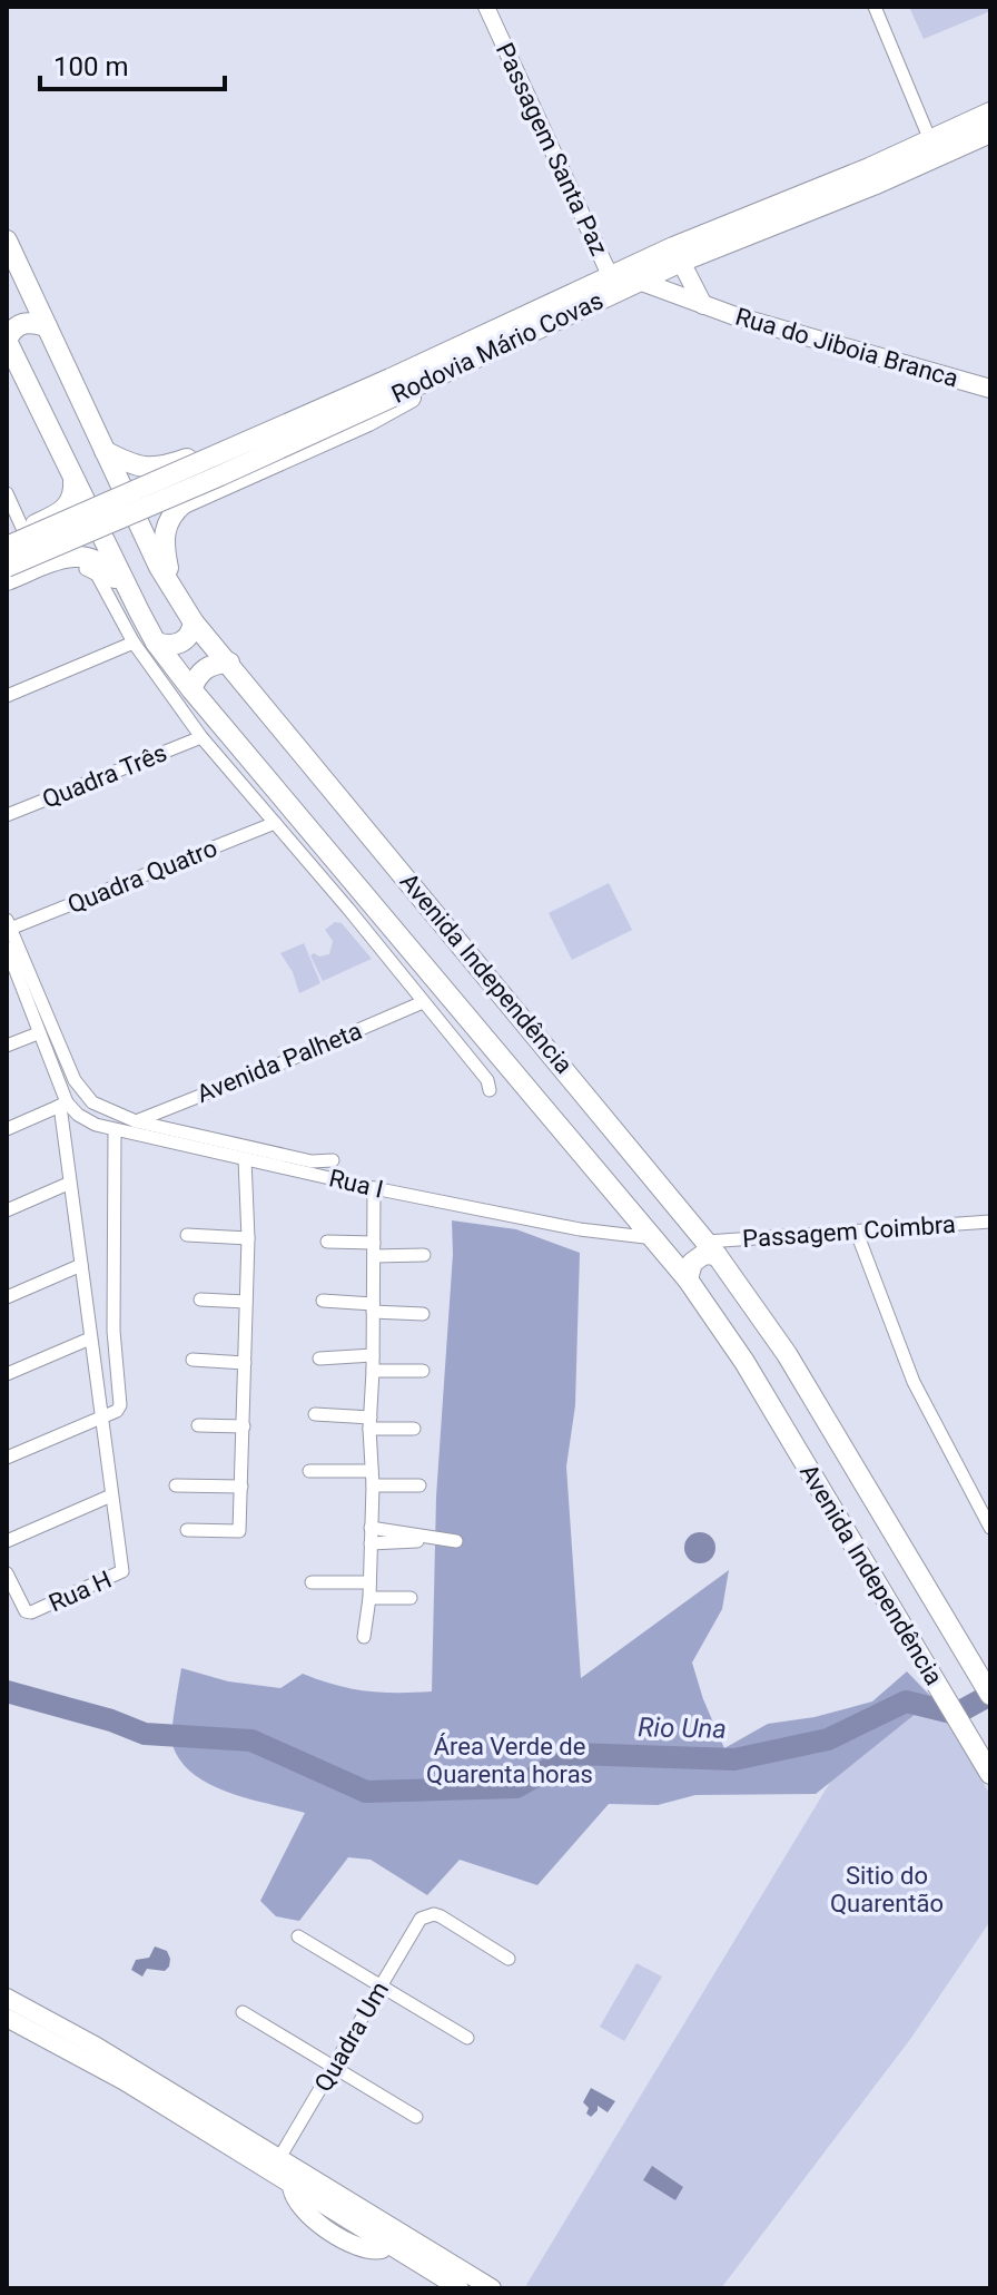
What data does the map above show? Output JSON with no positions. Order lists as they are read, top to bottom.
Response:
{
  "streets": {
    "main road": ["Rodovia Mário Covas", "Rua do Jiboia Branca", "Avenida Independência"],
    "street": [
      "Passagem Santa Paz",
      "Quadra Três",
      "Quadra Quatro",
      "Avenida Palheta",
      "Rua I",
      "Passagem Coimbra",
      "Rua H",
      "Quadra Um"
    ]
  },
  "crossings": [
    ["Passagem Santa Paz", "Rodovia Mário Covas"],
    ["Rodovia Mário Covas", "Rua do Jiboia Branca"],
    ["Avenida Independência", "Rua I"],
    ["Avenida Independência", "Passagem Coimbra"]
  ],
  "water": ["Rio Una"],
  "parks": ["Área Verde de Quarenta horas", "Sitio do Quarentão"],
  "scale_bar": "100 m"
}
